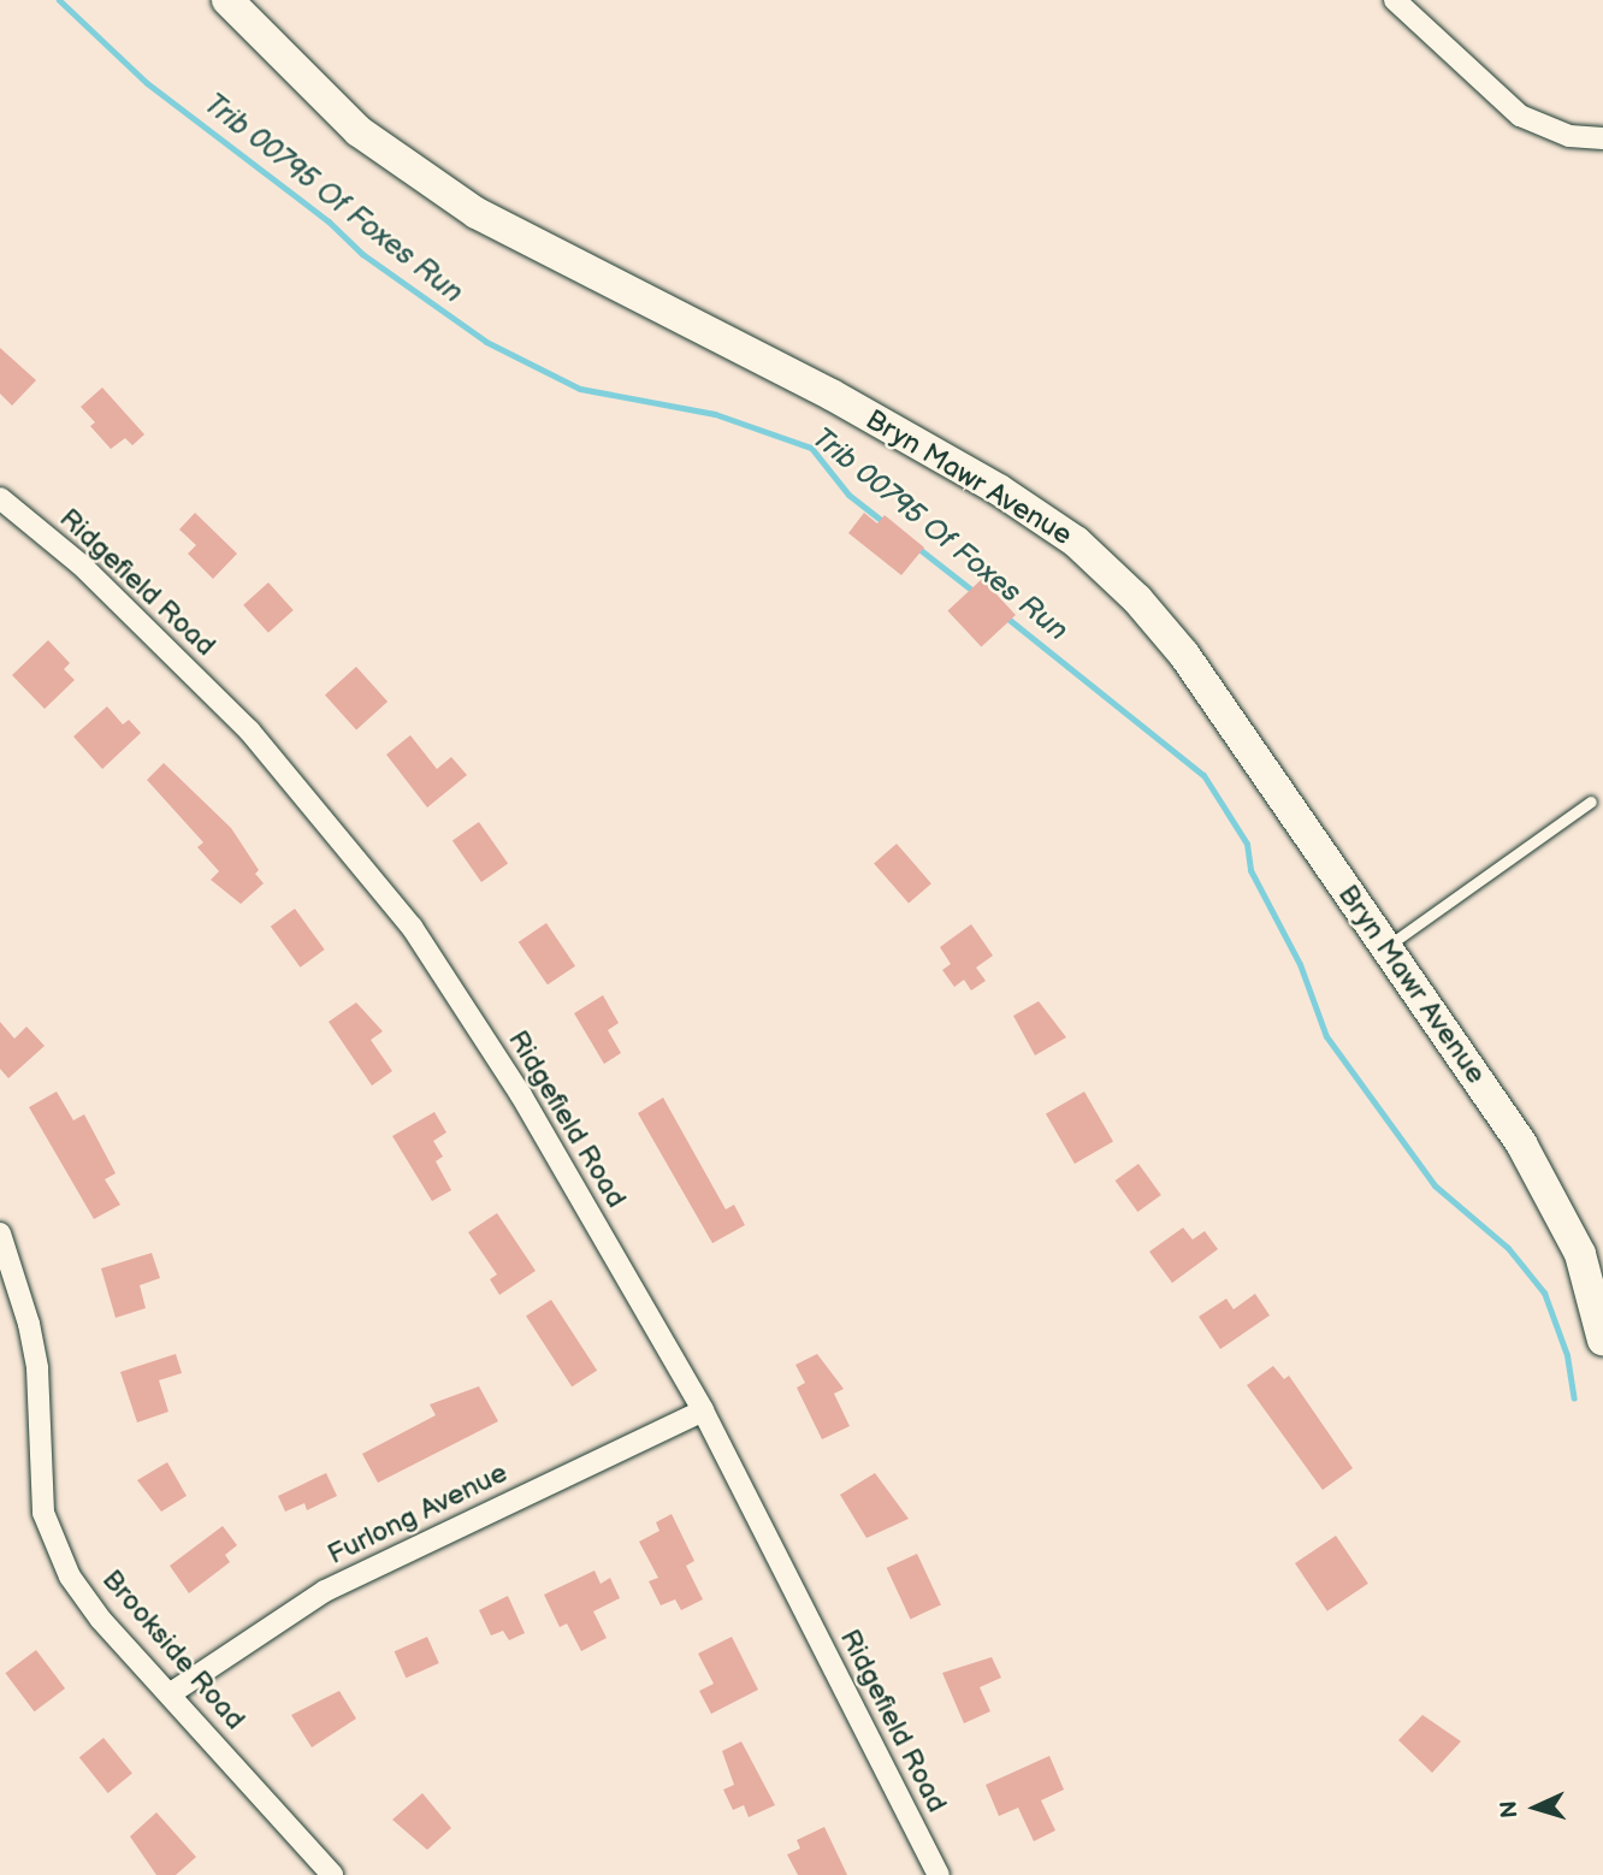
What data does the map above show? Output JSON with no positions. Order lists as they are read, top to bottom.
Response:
{
  "streets": {
    "main road": ["Bryn Mawr Avenue"],
    "street": ["Ridgefield Road", "Furlong Avenue", "Brookside Road"]
  },
  "crossings": [
    ["Ridgefield Road", "Furlong Avenue"],
    ["Furlong Avenue", "Brookside Road"]
  ],
  "water": ["Trib 00795 Of Foxes Run"],
  "north": "left"
}
